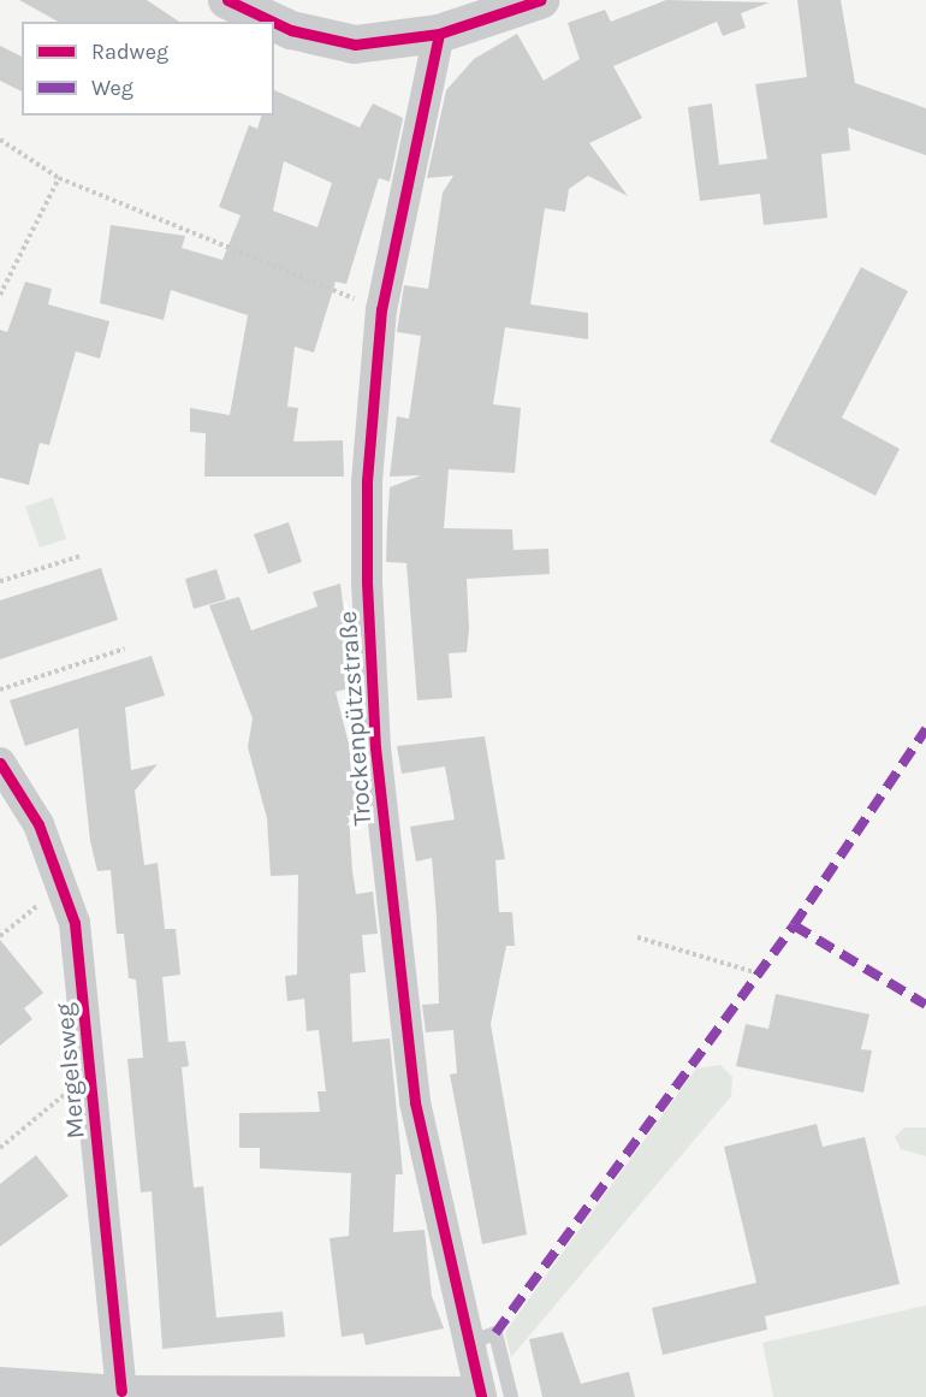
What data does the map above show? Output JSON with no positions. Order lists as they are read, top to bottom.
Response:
{
  "streets": {
    "street": ["Trockenpützstraße", "Mergelsweg"]
  },
  "legend": ["Radweg", "Weg"]
}
